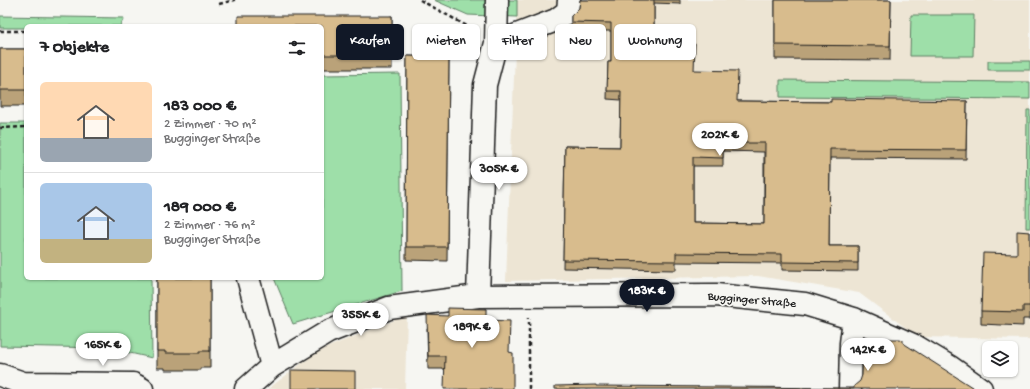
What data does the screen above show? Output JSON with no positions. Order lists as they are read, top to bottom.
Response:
{
  "streets": {
    "street": ["Bugginger Straße"]
  },
  "page": {
    "chip": [
      "Kaufen",
      "Mieten",
      "Filter",
      "Neu",
      "Wohnung"
    ],
    "heading": "7 Objekte",
    "list": [
      {
        "name": "183 000 €",
        "note": "2 Zimmer · 70 m² · Bugginger Straße"
      },
      {
        "name": "189 000 €",
        "note": "2 Zimmer · 76 m² · Bugginger Straße"
      }
    ],
    "price": [
      "202K €",
      "305K €",
      "183K €",
      "355K €",
      "189K €",
      "165K €",
      "142K €"
    ]
  }
}
